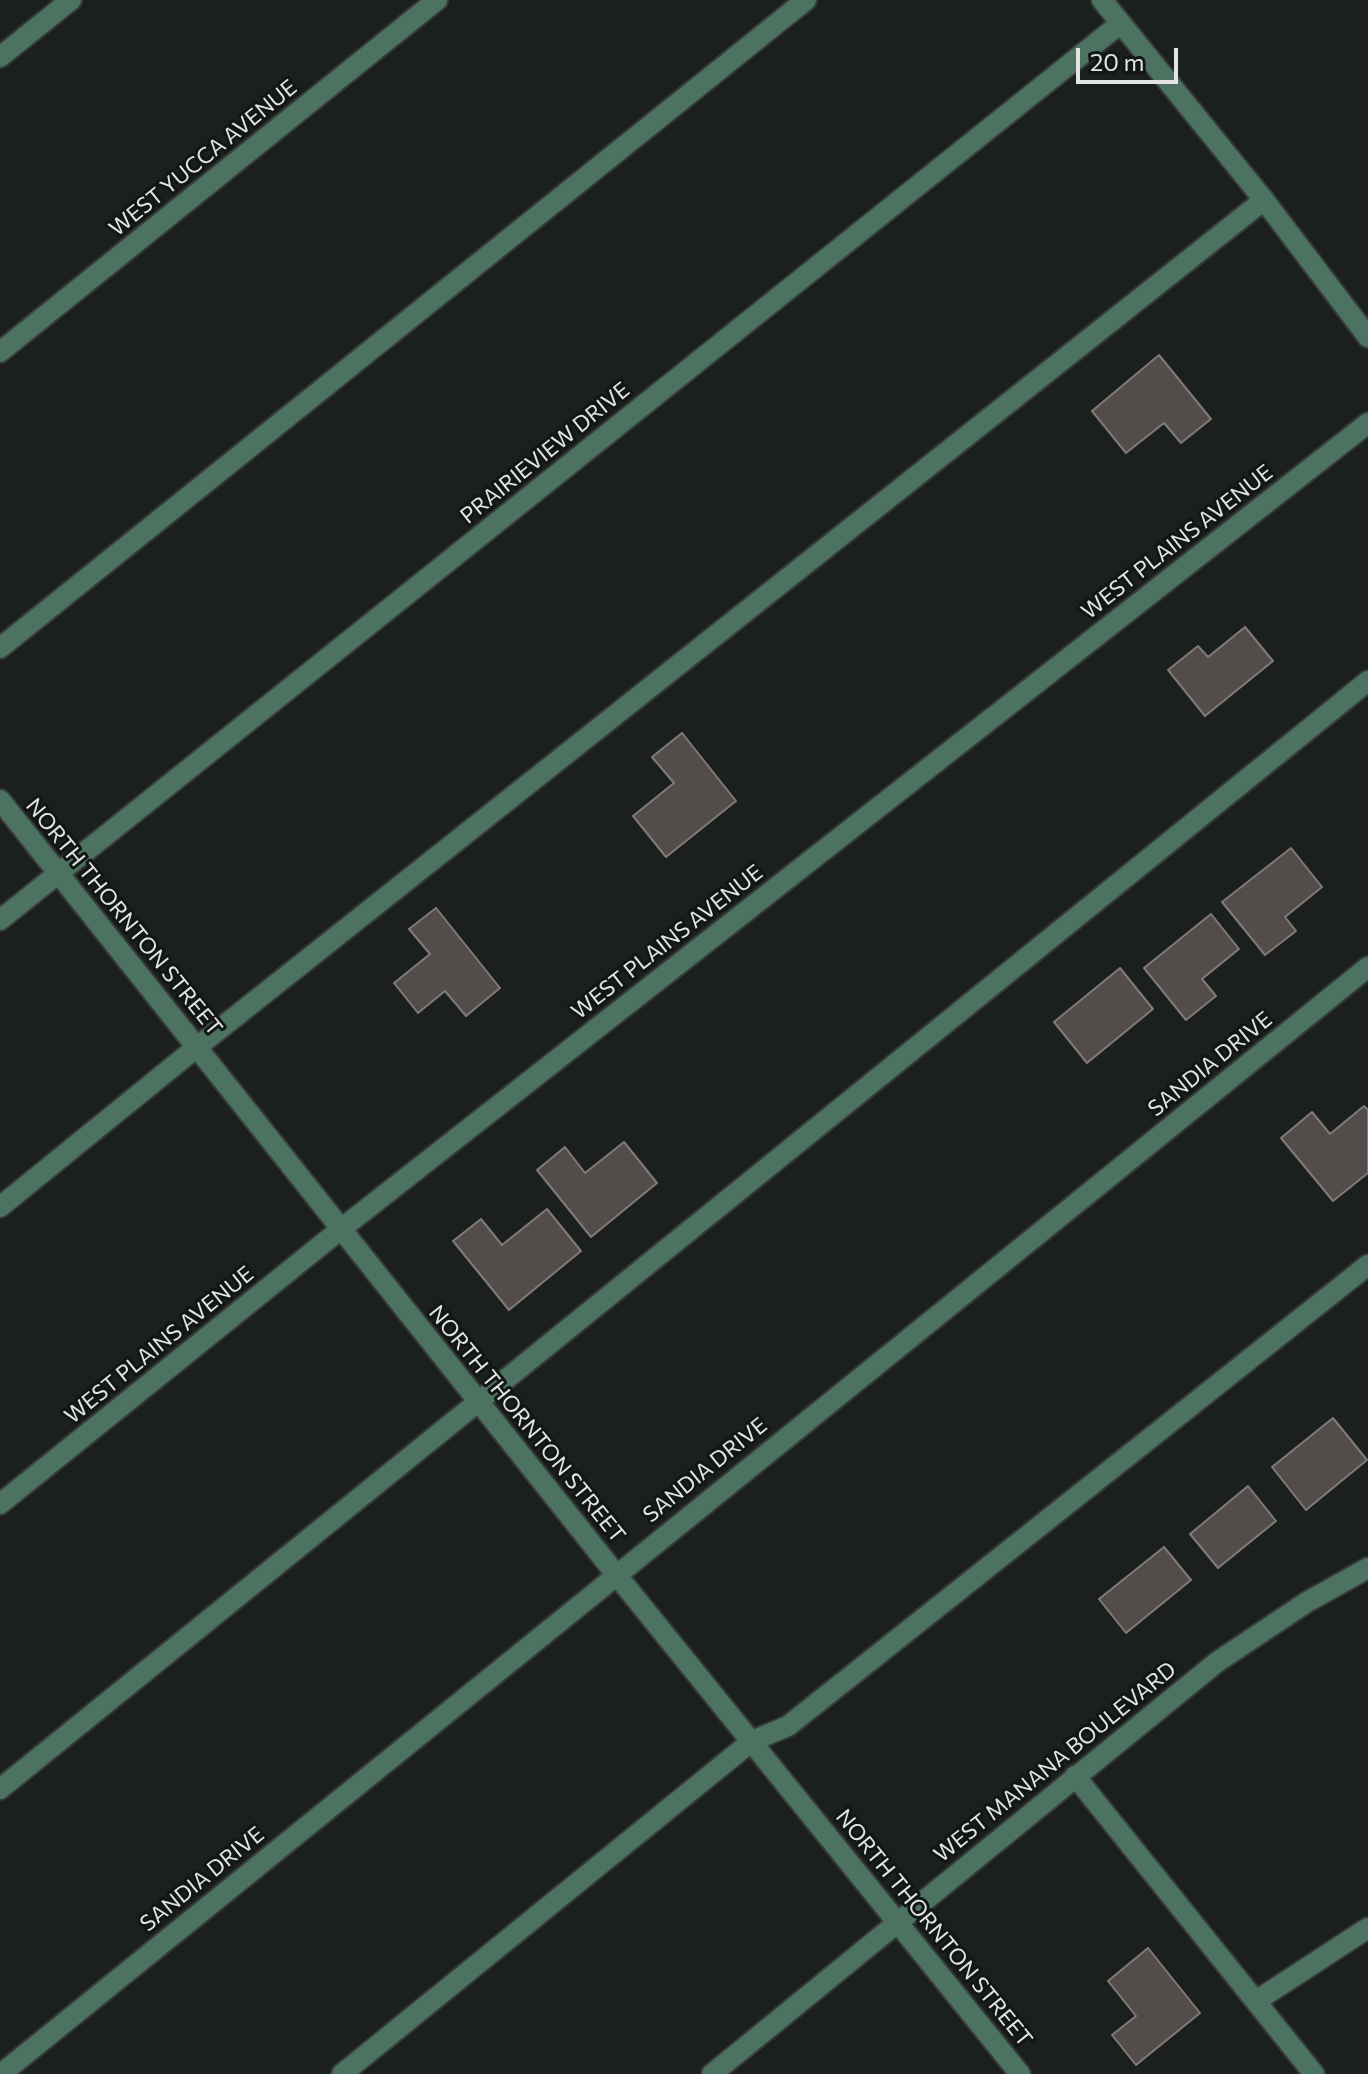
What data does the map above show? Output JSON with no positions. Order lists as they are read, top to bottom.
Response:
{
  "streets": {
    "street": [
      "WEST YUCCA AVENUE",
      "PRAIRIEVIEW DRIVE",
      "WEST PLAINS AVENUE",
      "NORTH THORNTON STREET",
      "SANDIA DRIVE",
      "WEST MANANA BOULEVARD"
    ]
  },
  "crossings": [
    ["PRAIRIEVIEW DRIVE", "NORTH THORNTON STREET"],
    ["WEST PLAINS AVENUE", "NORTH THORNTON STREET"],
    ["NORTH THORNTON STREET", "SANDIA DRIVE"],
    ["NORTH THORNTON STREET", "WEST MANANA BOULEVARD"]
  ],
  "scale_bar": "20 m"
}
